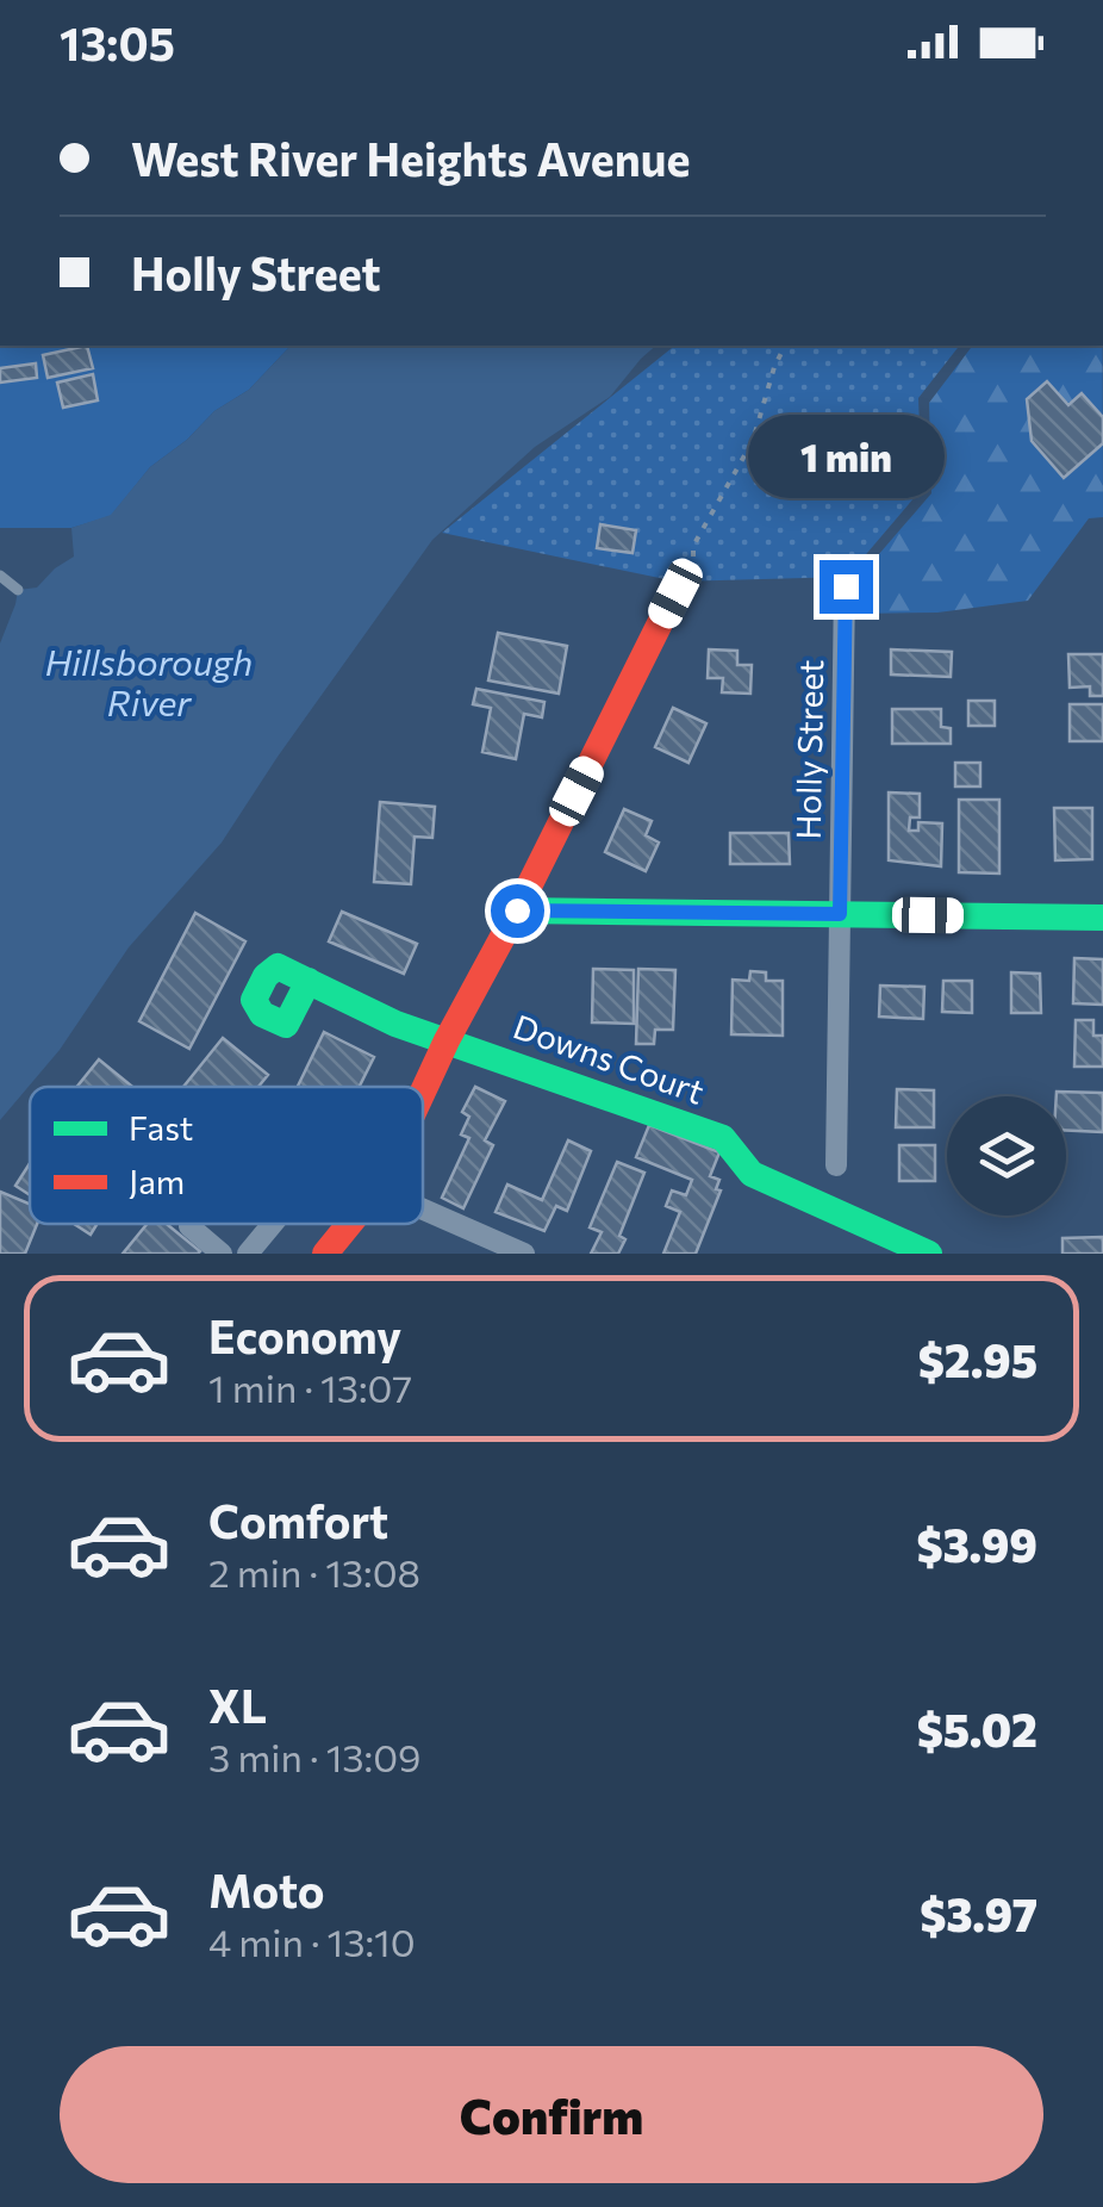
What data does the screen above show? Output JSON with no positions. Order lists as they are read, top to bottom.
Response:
{
  "streets": {
    "street": ["Holly Street", "Downs Court"]
  },
  "water": ["Hillsborough River"],
  "legend": ["Fast", "Jam"],
  "page": {
    "status": "13:05",
    "banner": ["West River Heights Avenue", "Holly Street"],
    "bubble": "1 min",
    "list": [
      {
        "name": "Economy",
        "note": "1 min · 13:07",
        "value": "$2.95"
      },
      {
        "name": "Comfort",
        "note": "2 min · 13:08",
        "value": "$3.99"
      },
      {
        "name": "XL",
        "note": "3 min · 13:09",
        "value": "$5.02"
      },
      {
        "name": "Moto",
        "note": "4 min · 13:10",
        "value": "$3.97"
      }
    ],
    "buttons": "Confirm"
  }
}
